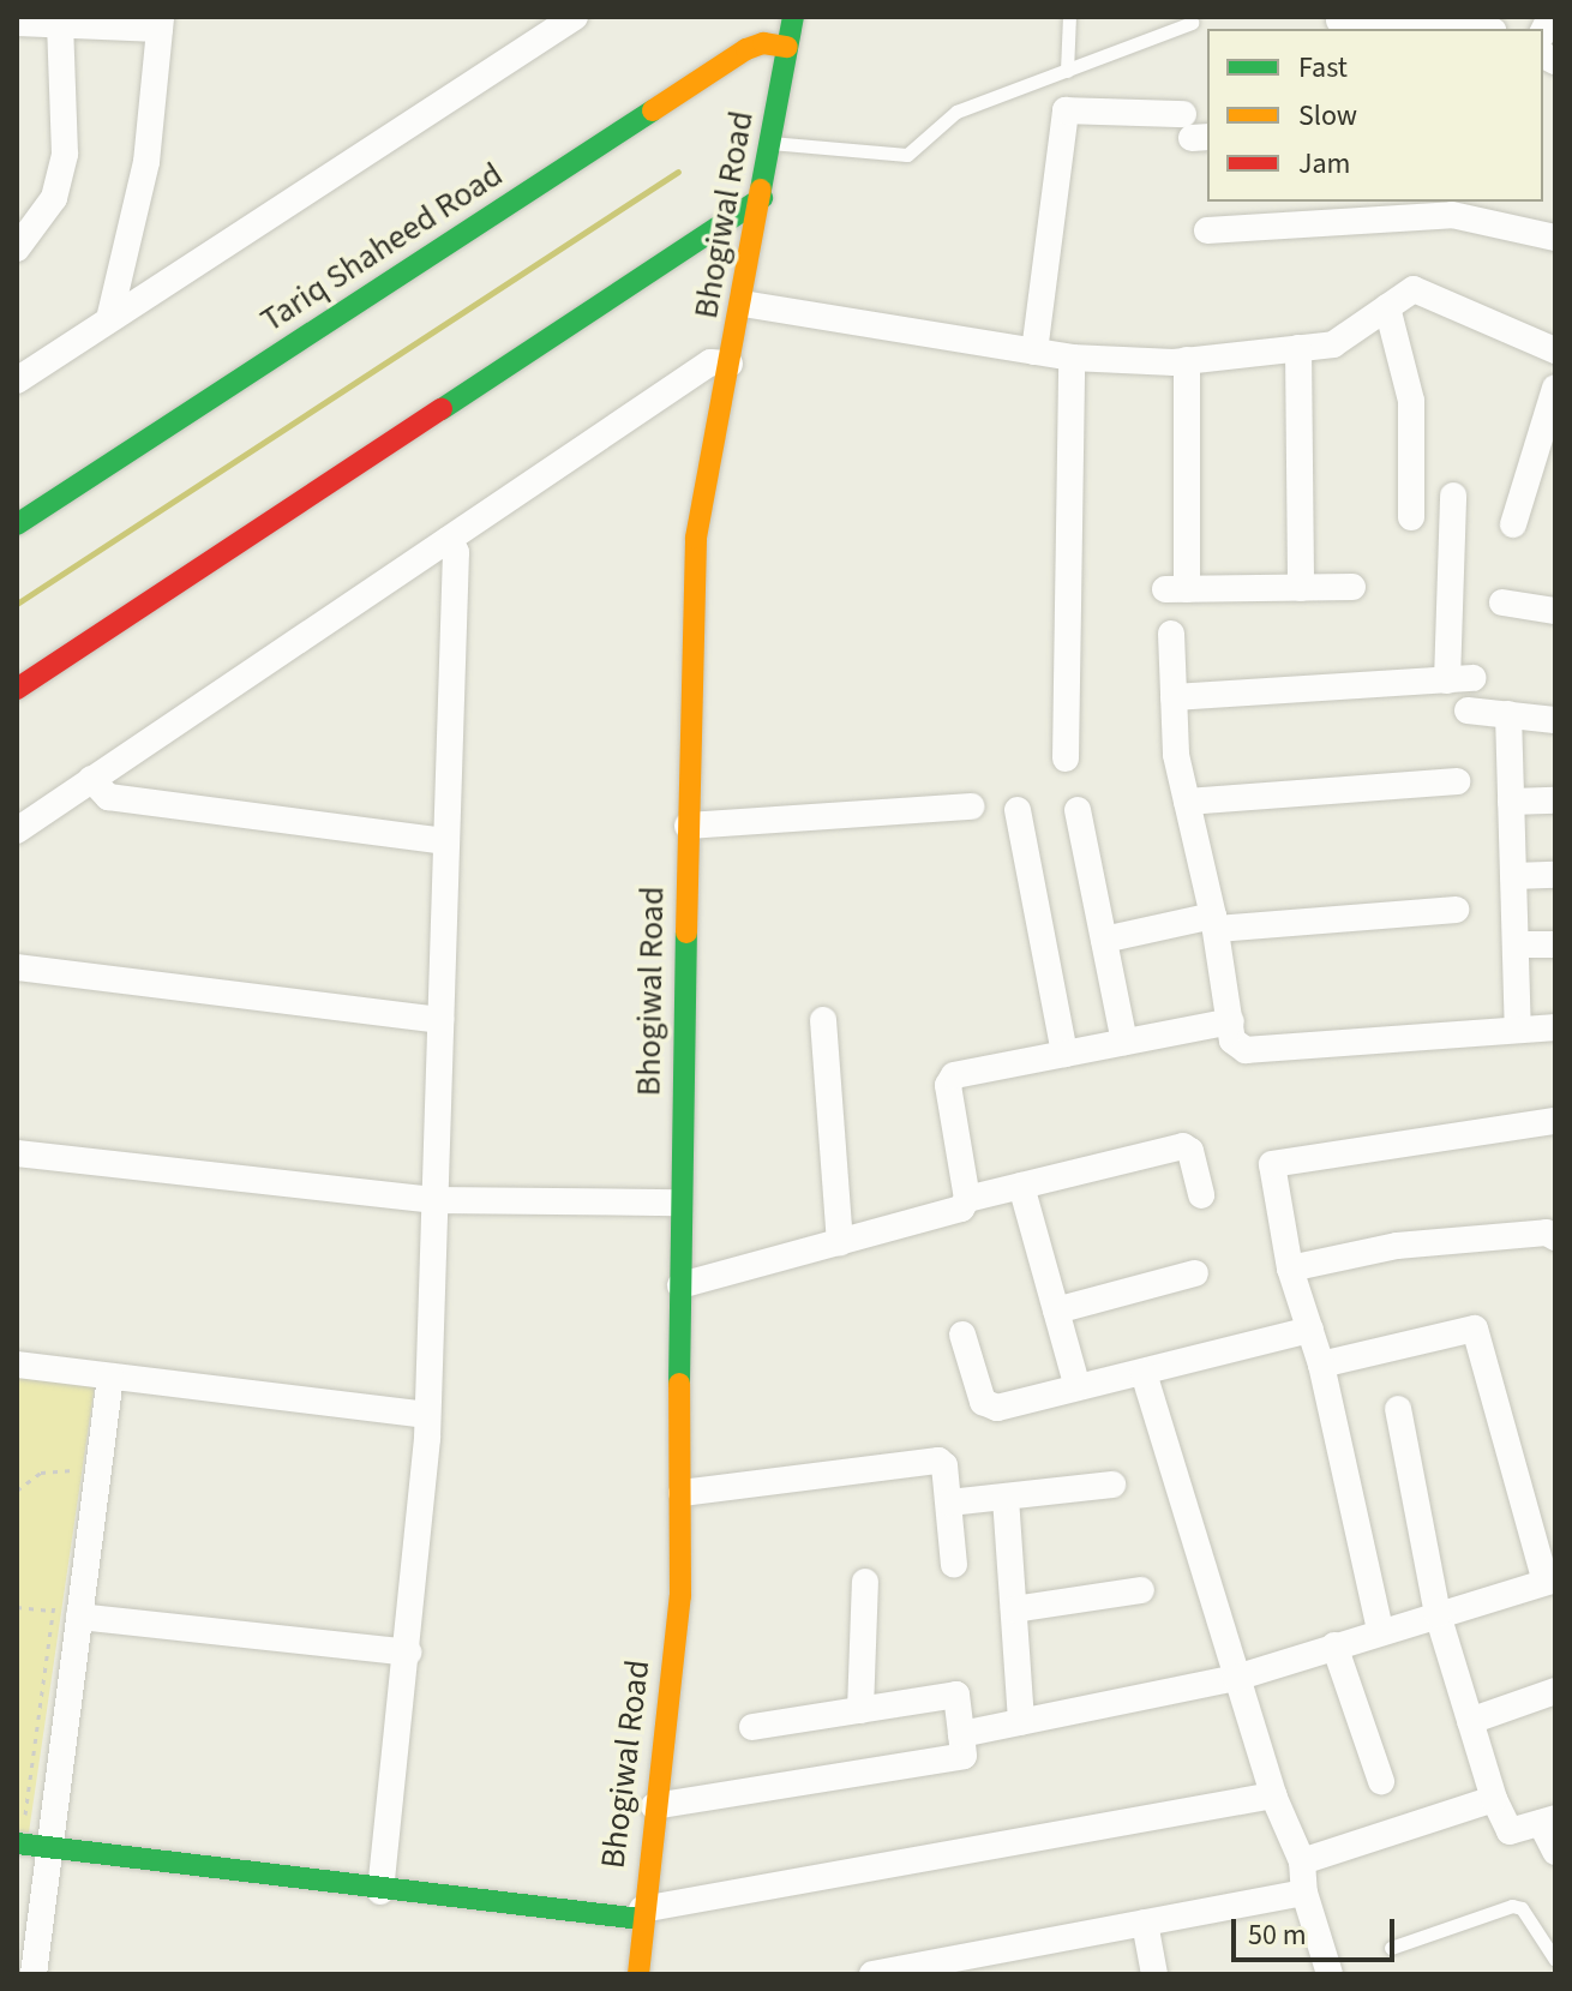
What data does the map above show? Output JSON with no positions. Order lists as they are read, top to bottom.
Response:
{
  "streets": {
    "main road": ["Bhogiwal Road", "Tariq Shaheed Road"]
  },
  "crossings": [
    ["Bhogiwal Road", "Tariq Shaheed Road"]
  ],
  "legend": ["Fast", "Slow", "Jam"],
  "scale_bar": "50 m"
}
